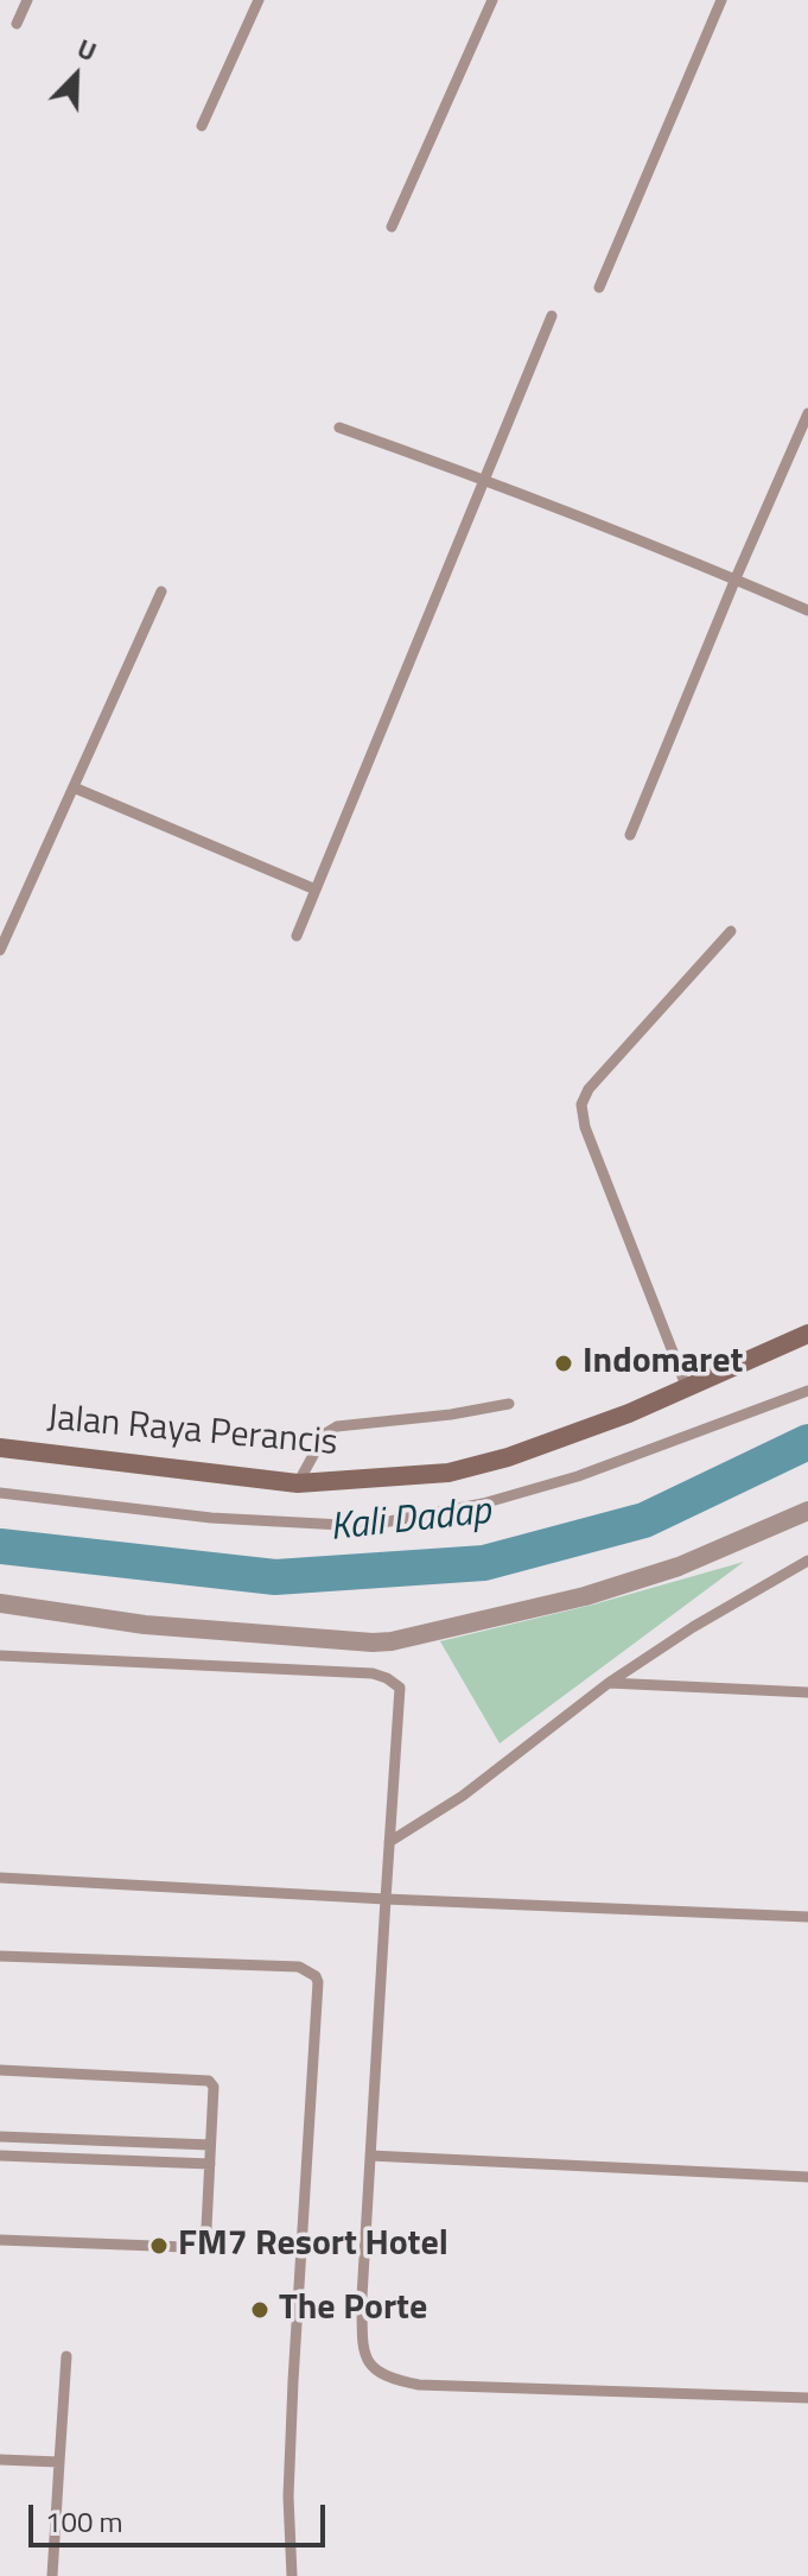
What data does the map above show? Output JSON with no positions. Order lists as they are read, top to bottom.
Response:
{
  "streets": {
    "street": ["Jalan Raya Perancis"]
  },
  "water": ["Kali Dadap"],
  "places": ["Indomaret", "FM7 Resort Hotel", "The Porte"],
  "scale_bar": "100 m",
  "north": "top right"
}
